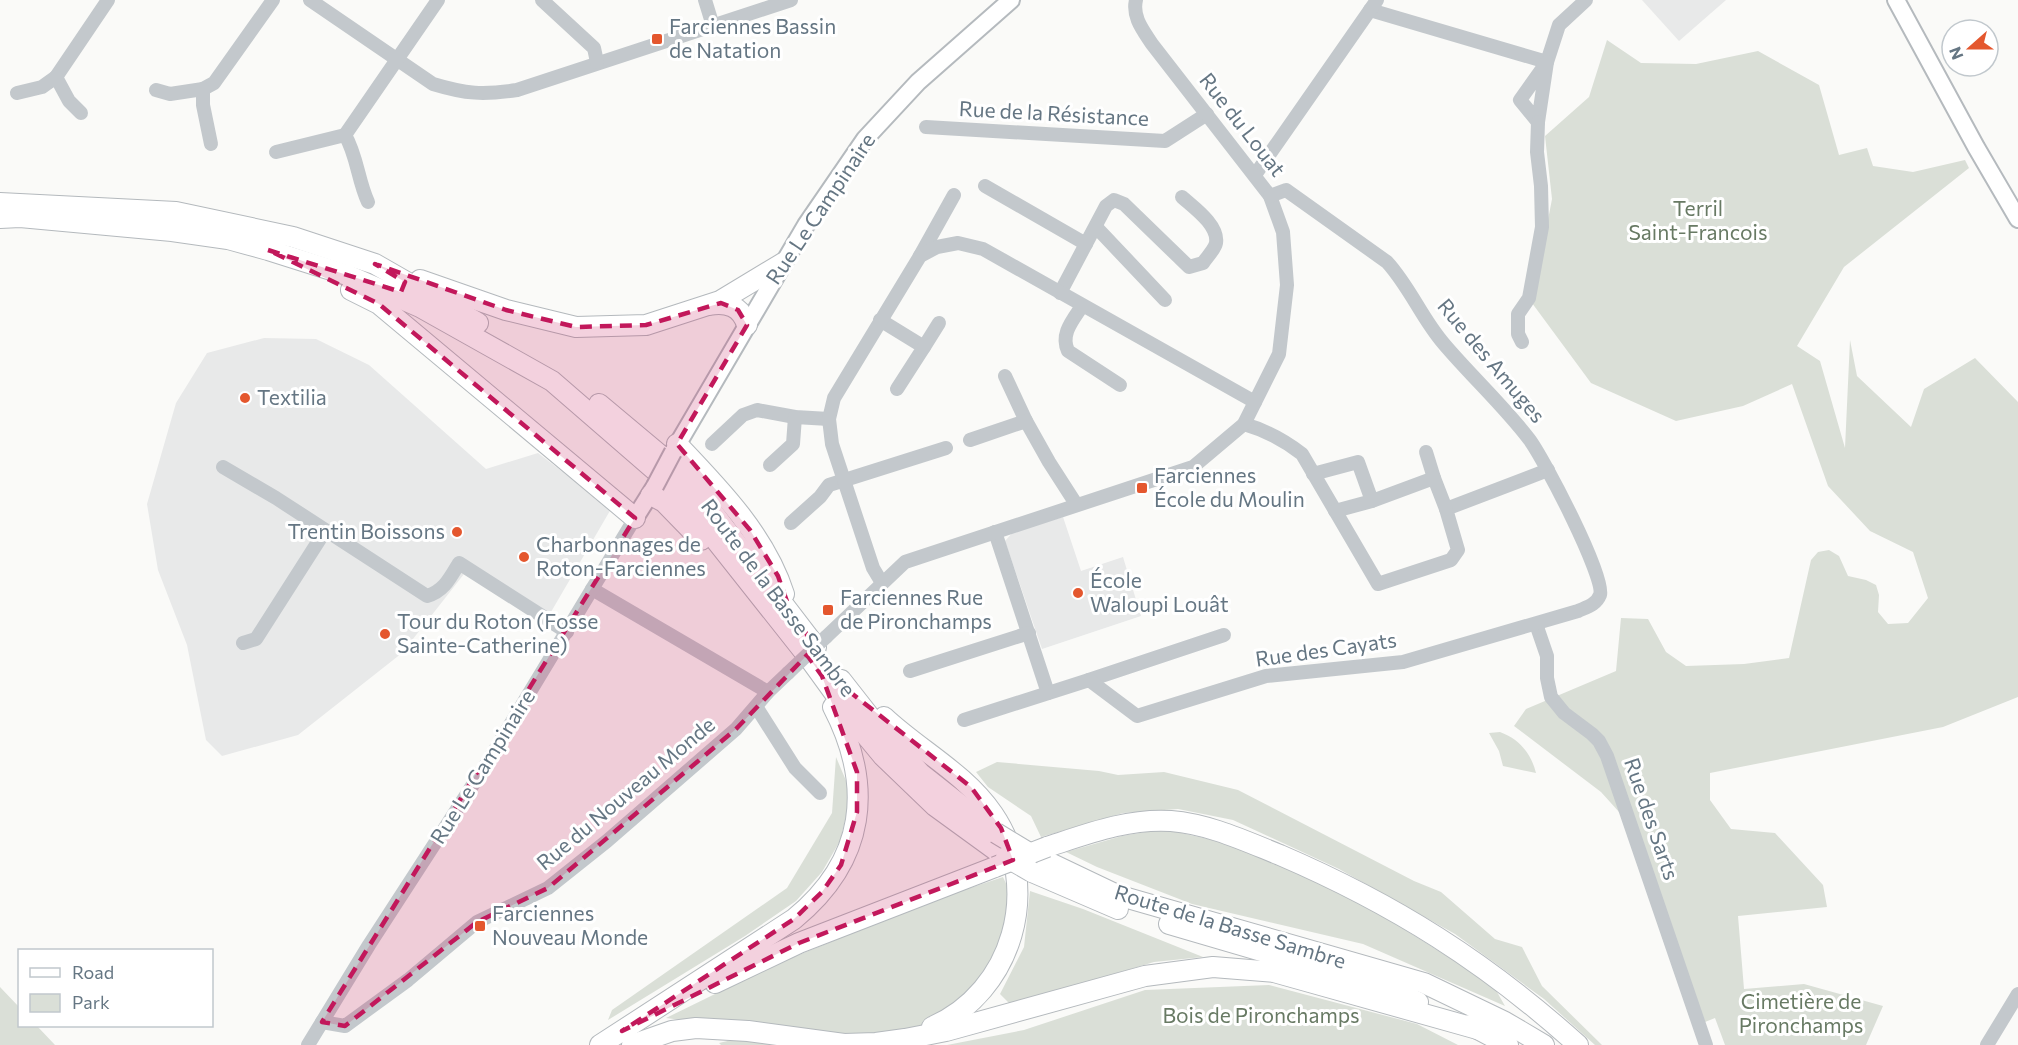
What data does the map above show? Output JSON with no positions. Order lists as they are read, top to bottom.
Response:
{
  "streets": {
    "highway": ["Route de la Basse Sambre"],
    "main road": ["Rue Le Campinaire"],
    "street": [
      "Rue de la Résistance",
      "Rue du Louat",
      "Rue des Amuges",
      "Rue des Cayats",
      "Rue du Nouveau Monde",
      "Rue des Sarts"
    ]
  },
  "crossings": [
    ["Rue de la Résistance", "Rue du Louat"],
    ["Rue du Louat", "Rue des Amuges"],
    ["Rue du Louat", "Rue du Nouveau Monde"],
    ["Rue Le Campinaire", "Rue du Nouveau Monde"],
    ["Rue des Amuges", "Rue des Cayats"],
    ["Rue des Cayats", "Rue des Sarts"]
  ],
  "parks": ["Terril Saint-Francois", "Cimetière de Pironchamps", "Bois de Pironchamps"],
  "places": {
    "transit": [
      "Farciennes Bassin de Natation",
      "Farciennes École du Moulin",
      "Farciennes Rue de Pironchamps",
      "Farciennes Nouveau Monde"
    ],
    "other": [
      "Textilia",
      "Trentin Boissons",
      "Charbonnages de Roton-Farciennes",
      "École Waloupi Louât",
      "Tour du Roton (Fosse Sainte-Catherine)"
    ]
  },
  "legend": ["Road", "Park"],
  "north": "left"
}
